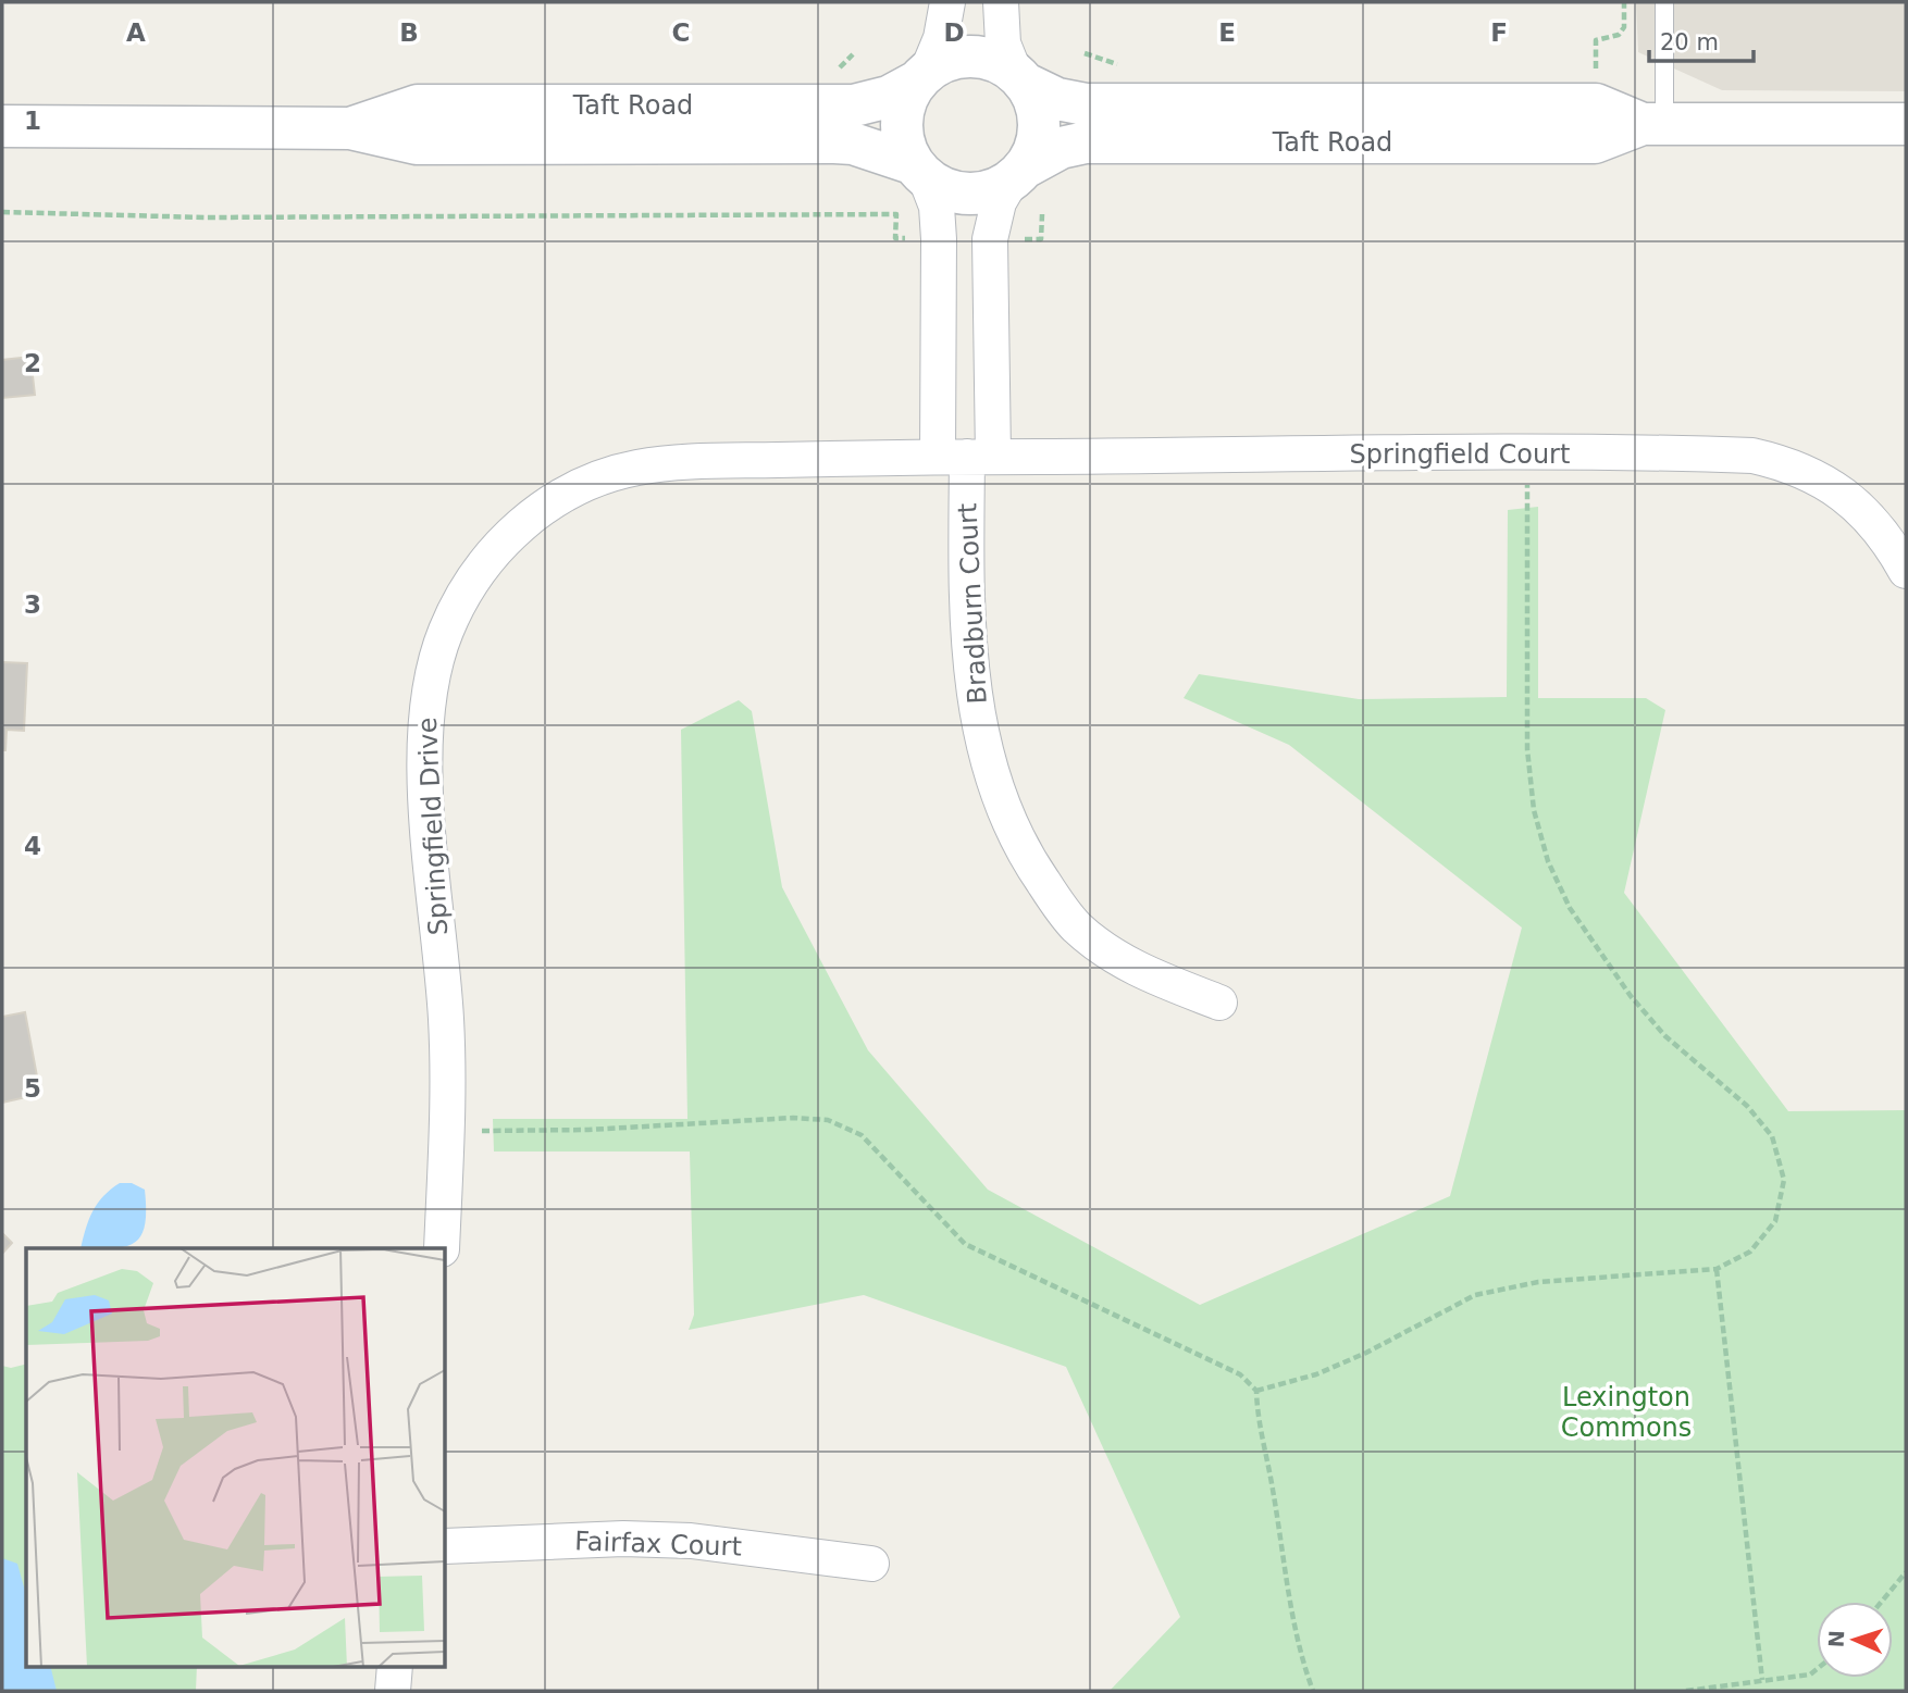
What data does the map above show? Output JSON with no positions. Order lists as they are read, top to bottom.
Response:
{
  "streets": {
    "street": [
      "Taft Road",
      "Springfield Court",
      "Bradburn Court",
      "Springfield Drive",
      "Fairfax Court"
    ]
  },
  "crossings": [
    ["Springfield Court", "Bradburn Court"],
    ["Springfield Court", "Springfield Drive"],
    ["Bradburn Court", "Springfield Drive"]
  ],
  "parks": ["Lexington Commons"],
  "scale_bar": "20 m",
  "north": "left",
  "grid": {
    "columns": [
      "A",
      "B",
      "C",
      "D",
      "E",
      "F"
    ],
    "rows": [
      "1",
      "2",
      "3",
      "4",
      "5"
    ]
  }
}
